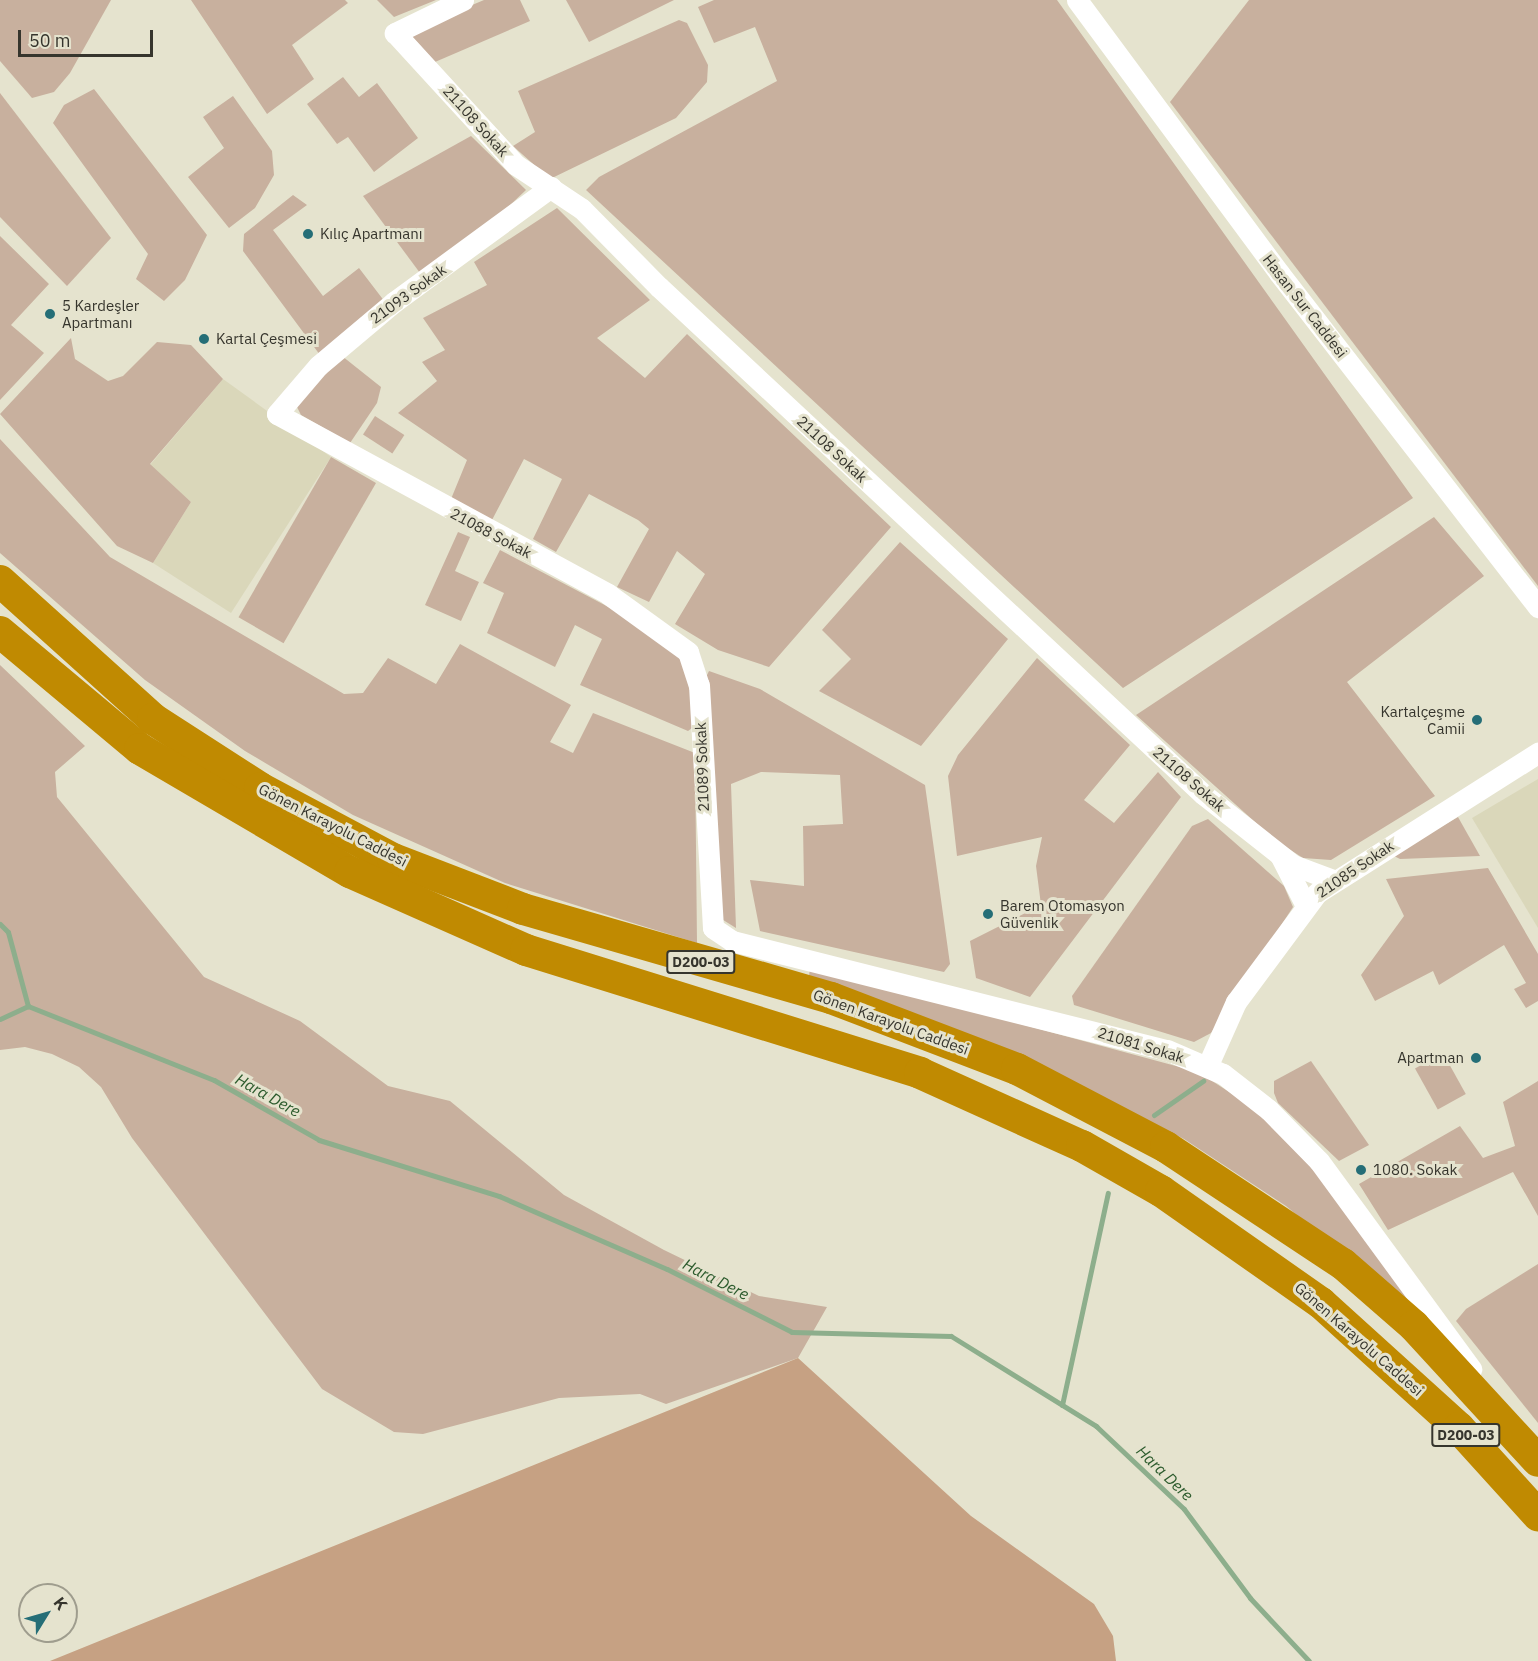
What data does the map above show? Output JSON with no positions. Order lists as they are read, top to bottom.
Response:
{
  "streets": {
    "highway": ["Gönen Karayolu Caddesi", "D200-03"],
    "street": [
      "21108 Sokak",
      "21093 Sokak",
      "Hasan Sur Caddesi",
      "21088 Sokak",
      "21089 Sokak",
      "21085 Sokak",
      "21081 Sokak"
    ]
  },
  "crossings": [
    ["21108 Sokak", "21093 Sokak"],
    ["21108 Sokak", "21085 Sokak"],
    ["21093 Sokak", "21088 Sokak"],
    ["21088 Sokak", "21089 Sokak"],
    ["21089 Sokak", "21081 Sokak"],
    ["Gönen Karayolu Caddesi", "21081 Sokak"],
    ["21085 Sokak", "21081 Sokak"]
  ],
  "water": ["Hara Dere"],
  "places": [
    "Kılıç Apartmanı",
    "5 Kardeşler Apartmanı",
    "Kartal Çeşmesi",
    "Kartalçeşme Camii",
    "Barem Otomasyon Güvenlik",
    "Apartman",
    "1080. Sokak"
  ],
  "scale_bar": "50 m",
  "north": "top right"
}
